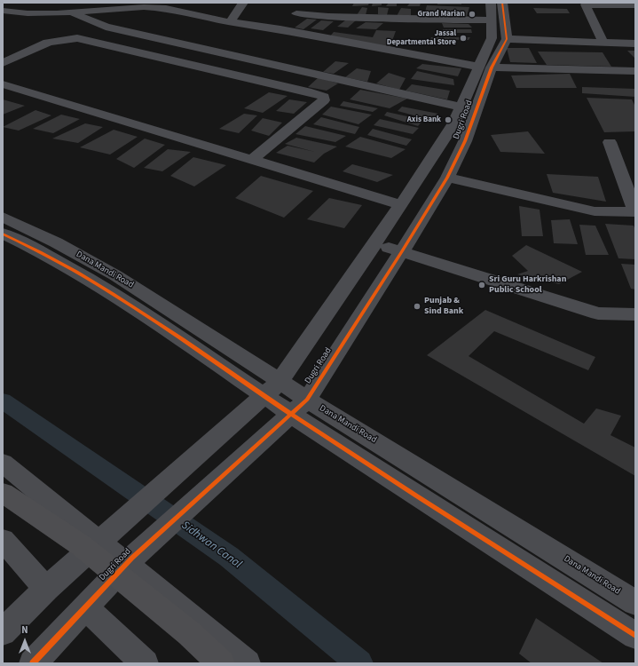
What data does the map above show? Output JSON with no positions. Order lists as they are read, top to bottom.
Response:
{
  "streets": {
    "street": ["Dugri Road", "Dana Mandi Road"]
  },
  "crossings": [
    ["Dugri Road", "Dana Mandi Road"]
  ],
  "water": ["Sidhwan Canal"],
  "places": [
    "Grand Marian",
    "Jassal Departmental Store",
    "Axis Bank",
    "Sri Guru Harkrishan Public School",
    "Punjab & Sind Bank"
  ],
  "north": "top"
}
